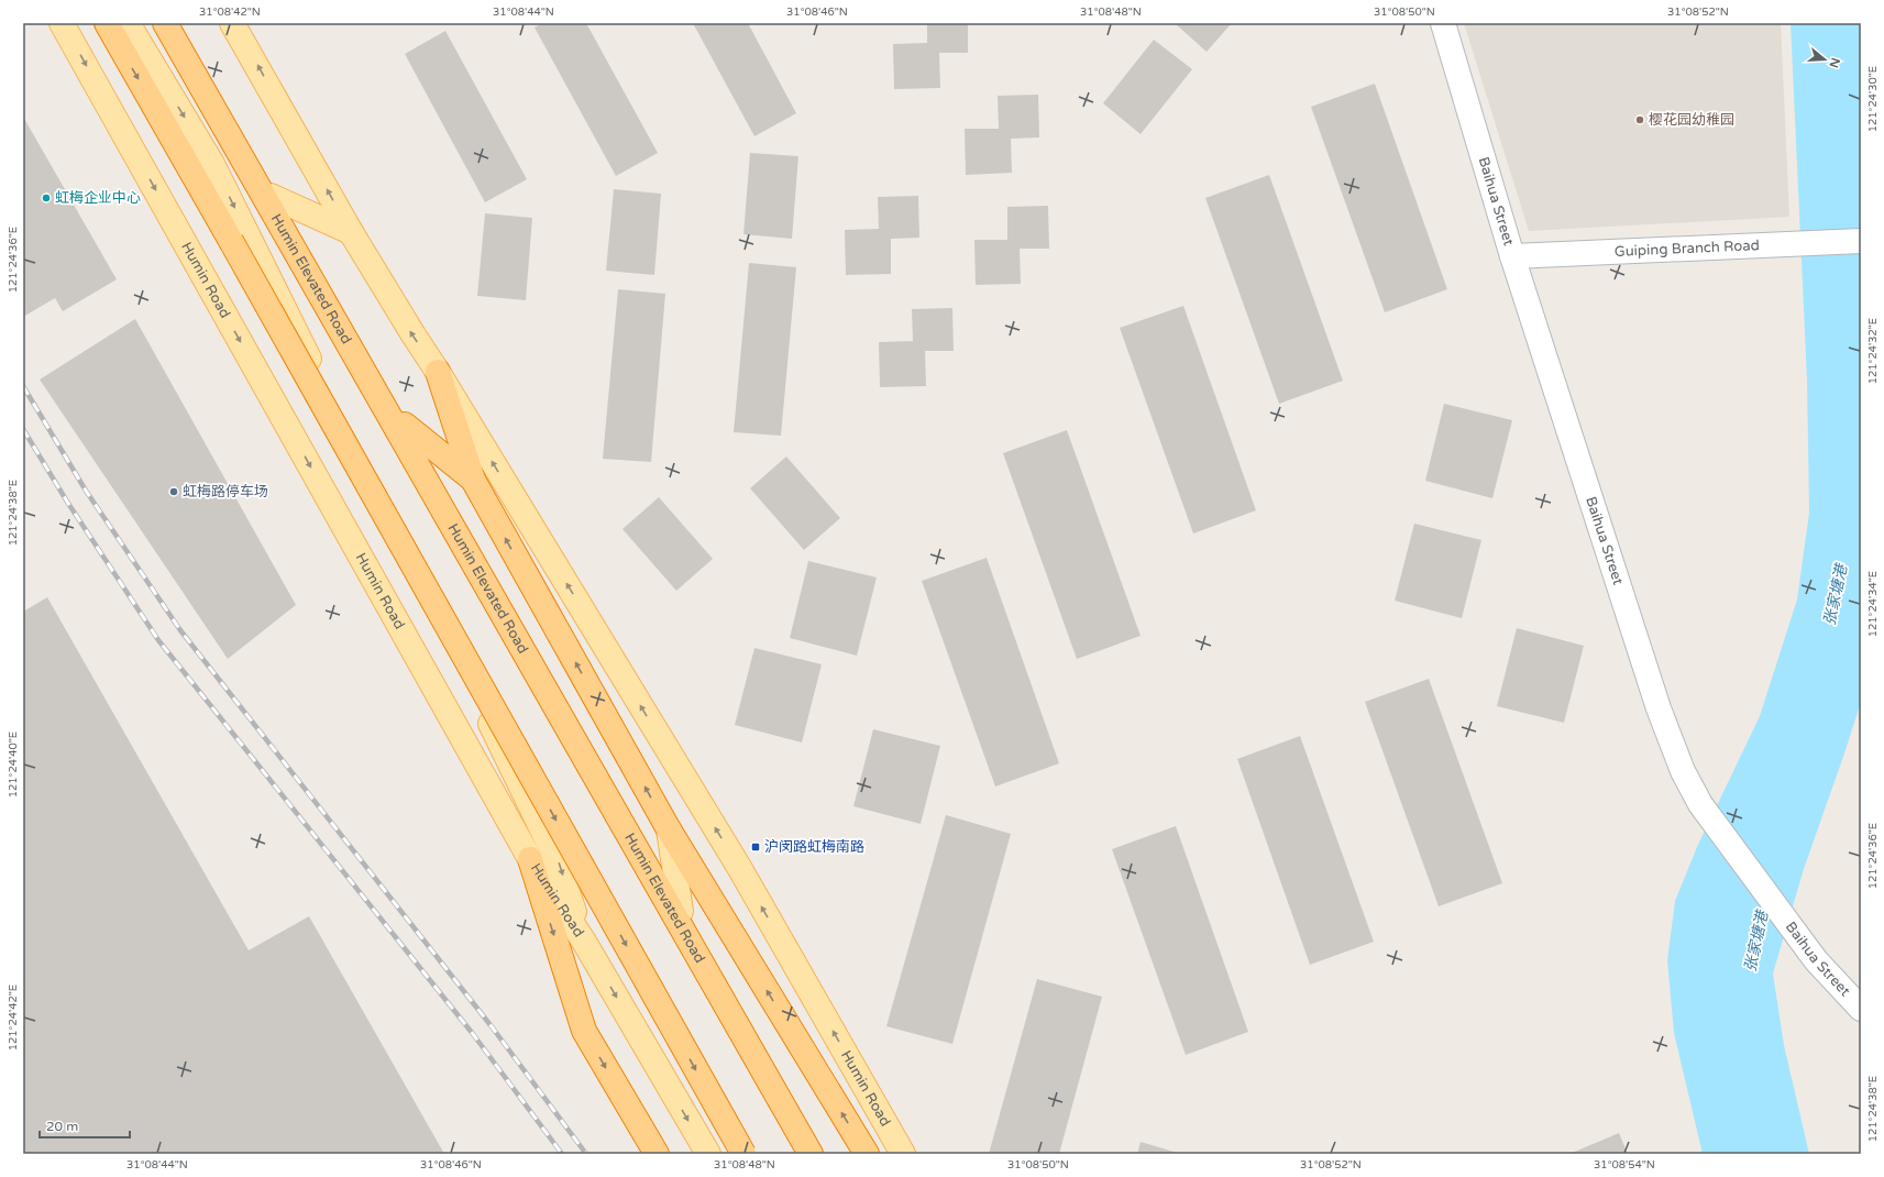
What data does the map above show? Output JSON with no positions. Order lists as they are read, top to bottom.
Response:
{
  "streets": {
    "highway": ["Humin Elevated Road"],
    "main road": ["Humin Road"],
    "street": ["Baihua Street", "Guiping Branch Road"]
  },
  "crossings": [
    ["Baihua Street", "Guiping Branch Road"]
  ],
  "water": ["张家塘港"],
  "places": {
    "other": ["樱花园幼稚园", "虹梅企业中心", "虹梅路停车场"],
    "transit": ["沪闵路虹梅南路"]
  },
  "scale_bar": "20 m",
  "north": "right",
  "coordinates": [
    "31°08'42\"N",
    "31°08'44\"N",
    "31°08'46\"N",
    "31°08'48\"N",
    "31°08'50\"N",
    "31°08'52\"N",
    "121°24'30\"E",
    "121°24'36\"E",
    "121°24'32\"E",
    "121°24'38\"E",
    "121°24'34\"E",
    "121°24'40\"E",
    "121°24'42\"E",
    "31°08'54\"N"
  ]
}
